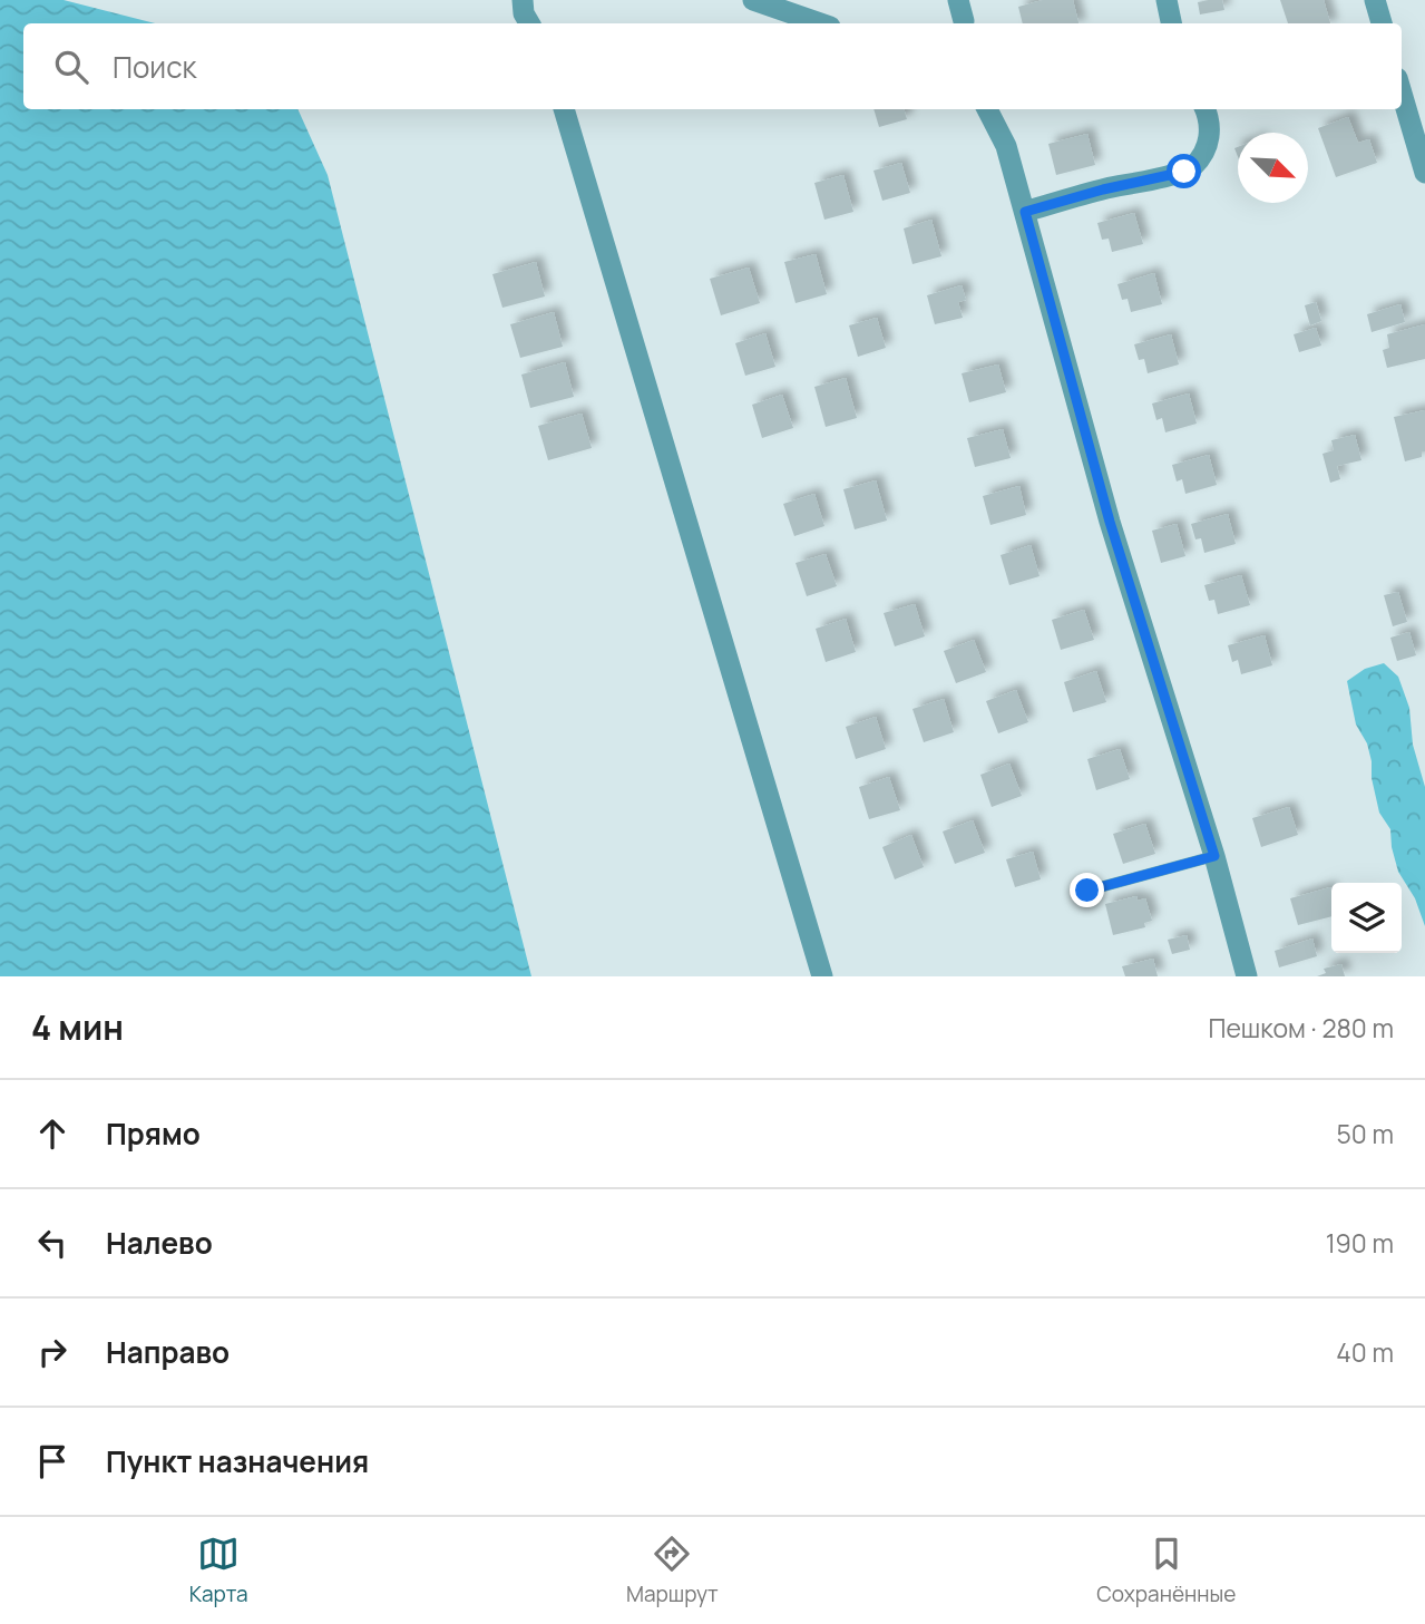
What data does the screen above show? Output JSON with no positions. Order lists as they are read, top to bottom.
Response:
{
  "north": "bottom right",
  "page": {
    "search": "Поиск",
    "heading": ["4 мин", "Пешком · 280 m"],
    "list": [
      ["Прямо", "50 m"],
      ["Налево", "190 m"],
      ["Направо", "40 m"],
      "Пункт назначения"
    ],
    "nav": ["Карта", "Маршрут", "Сохранённые"]
  }
}
